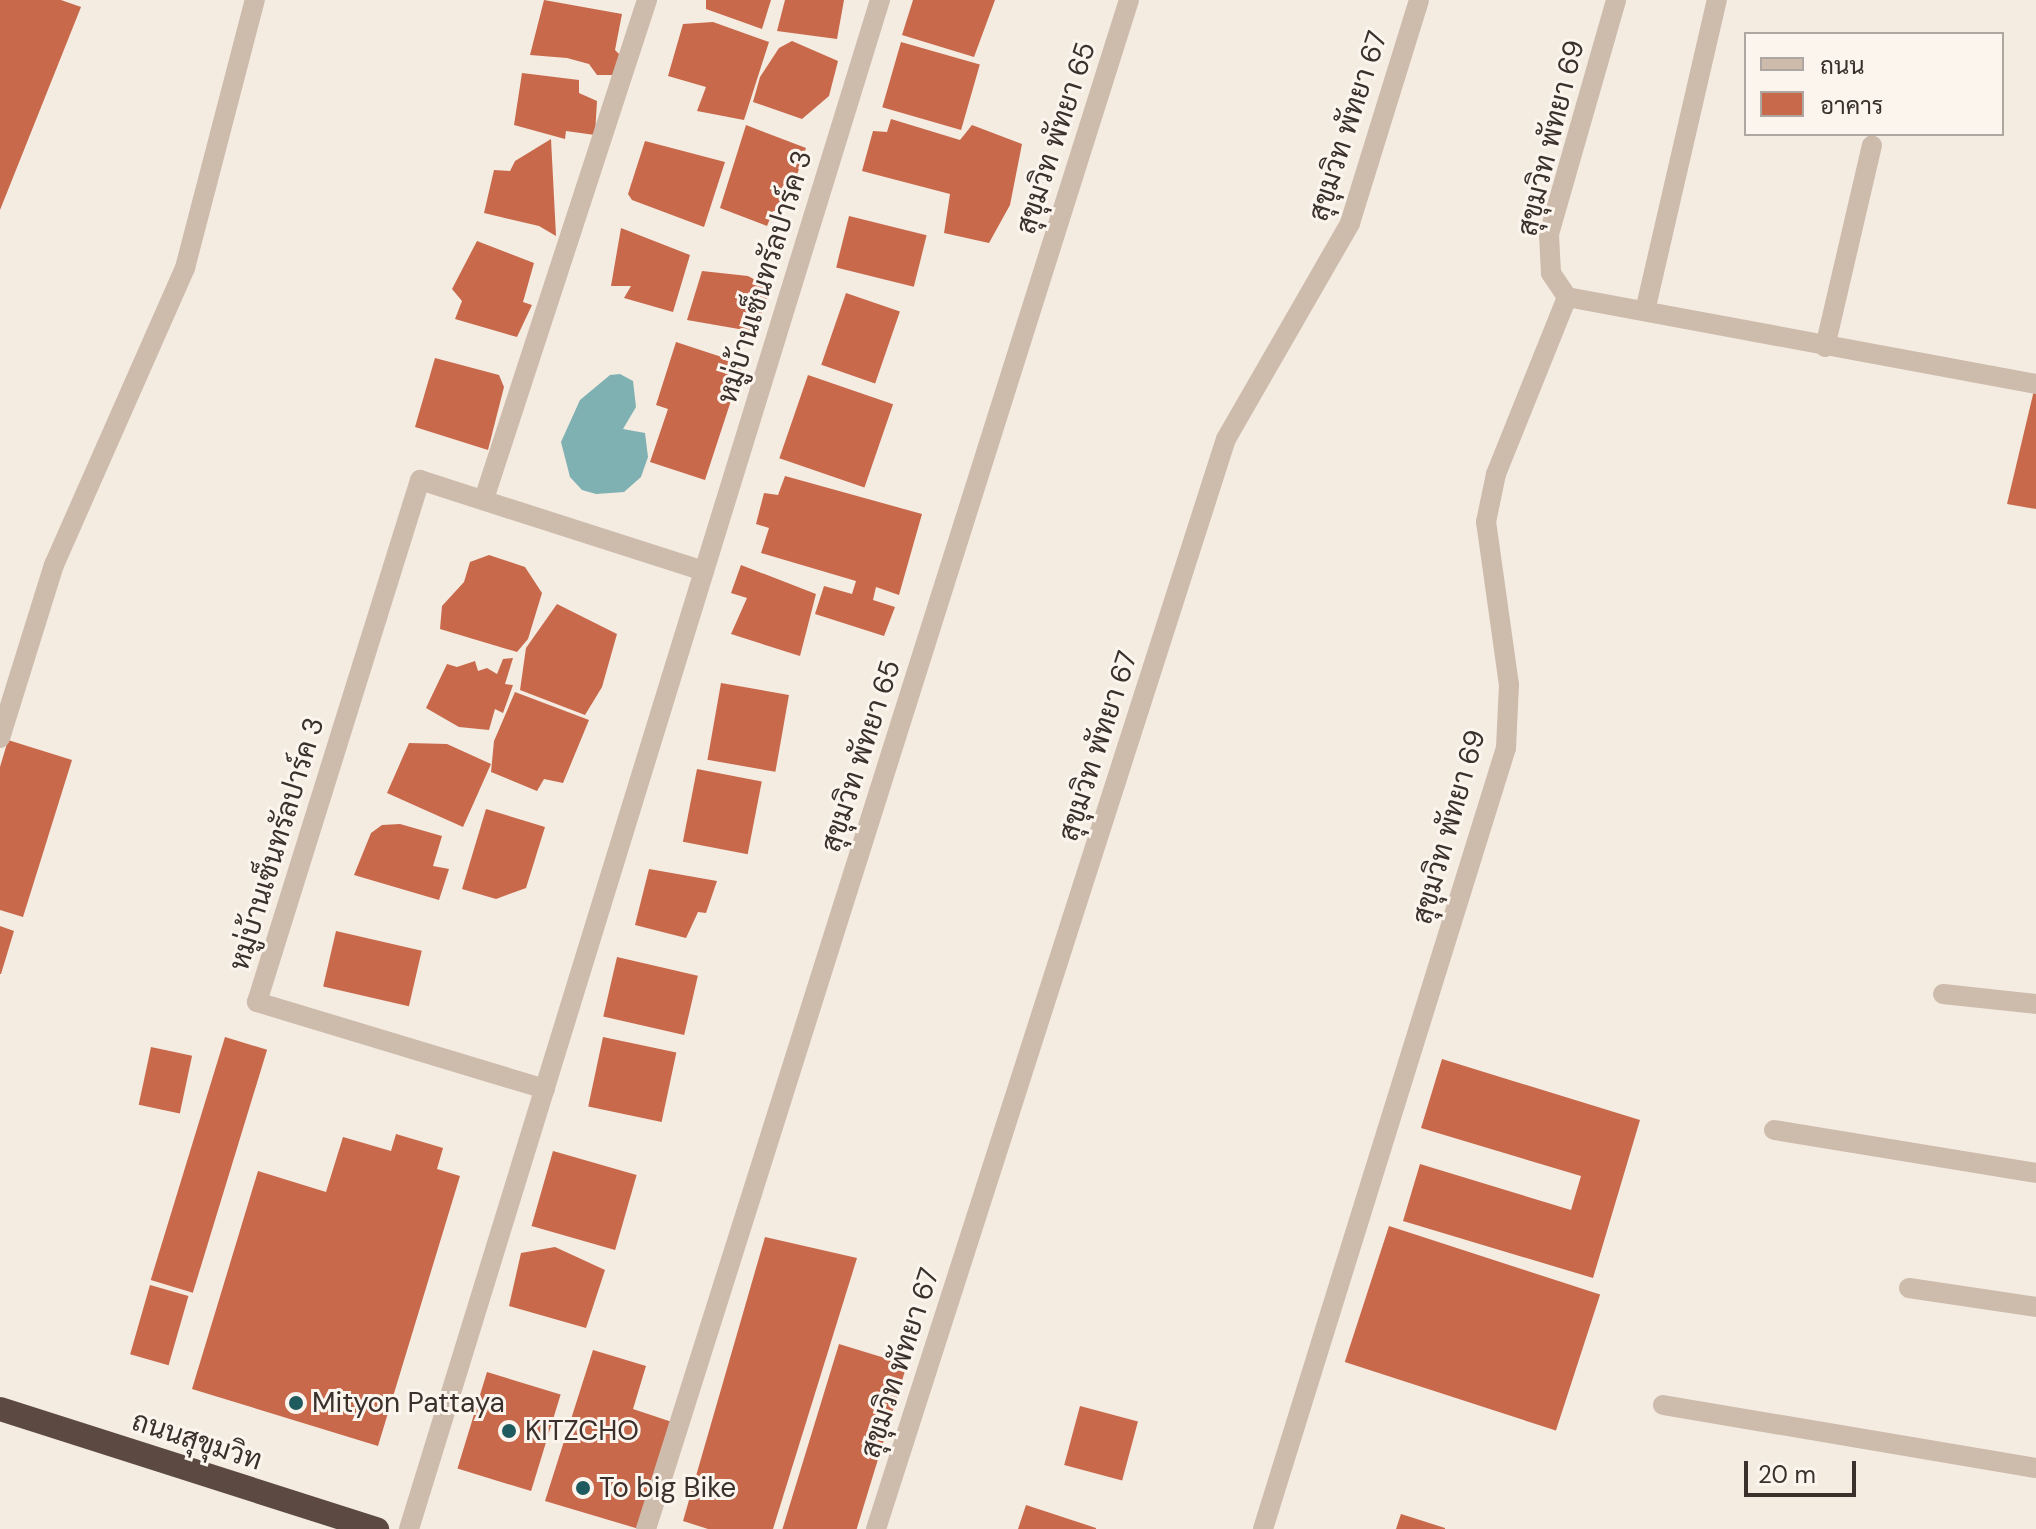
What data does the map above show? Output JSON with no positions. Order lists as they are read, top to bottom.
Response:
{
  "streets": {
    "highway": ["ถนนสุขุมวิท"],
    "street": [
      "สุขุมวิท พัทยา 67",
      "สุขุมวิท พัทยา 65",
      "สุขุมวิท พัทยา 69",
      "หมู่บ้านเซ็นทรัลปาร์ค 3"
    ]
  },
  "places": ["Mityon Pattaya", "KITZCHO", "To big Bike"],
  "legend": ["ถนน", "อาคาร"],
  "scale_bar": "20 m"
}
